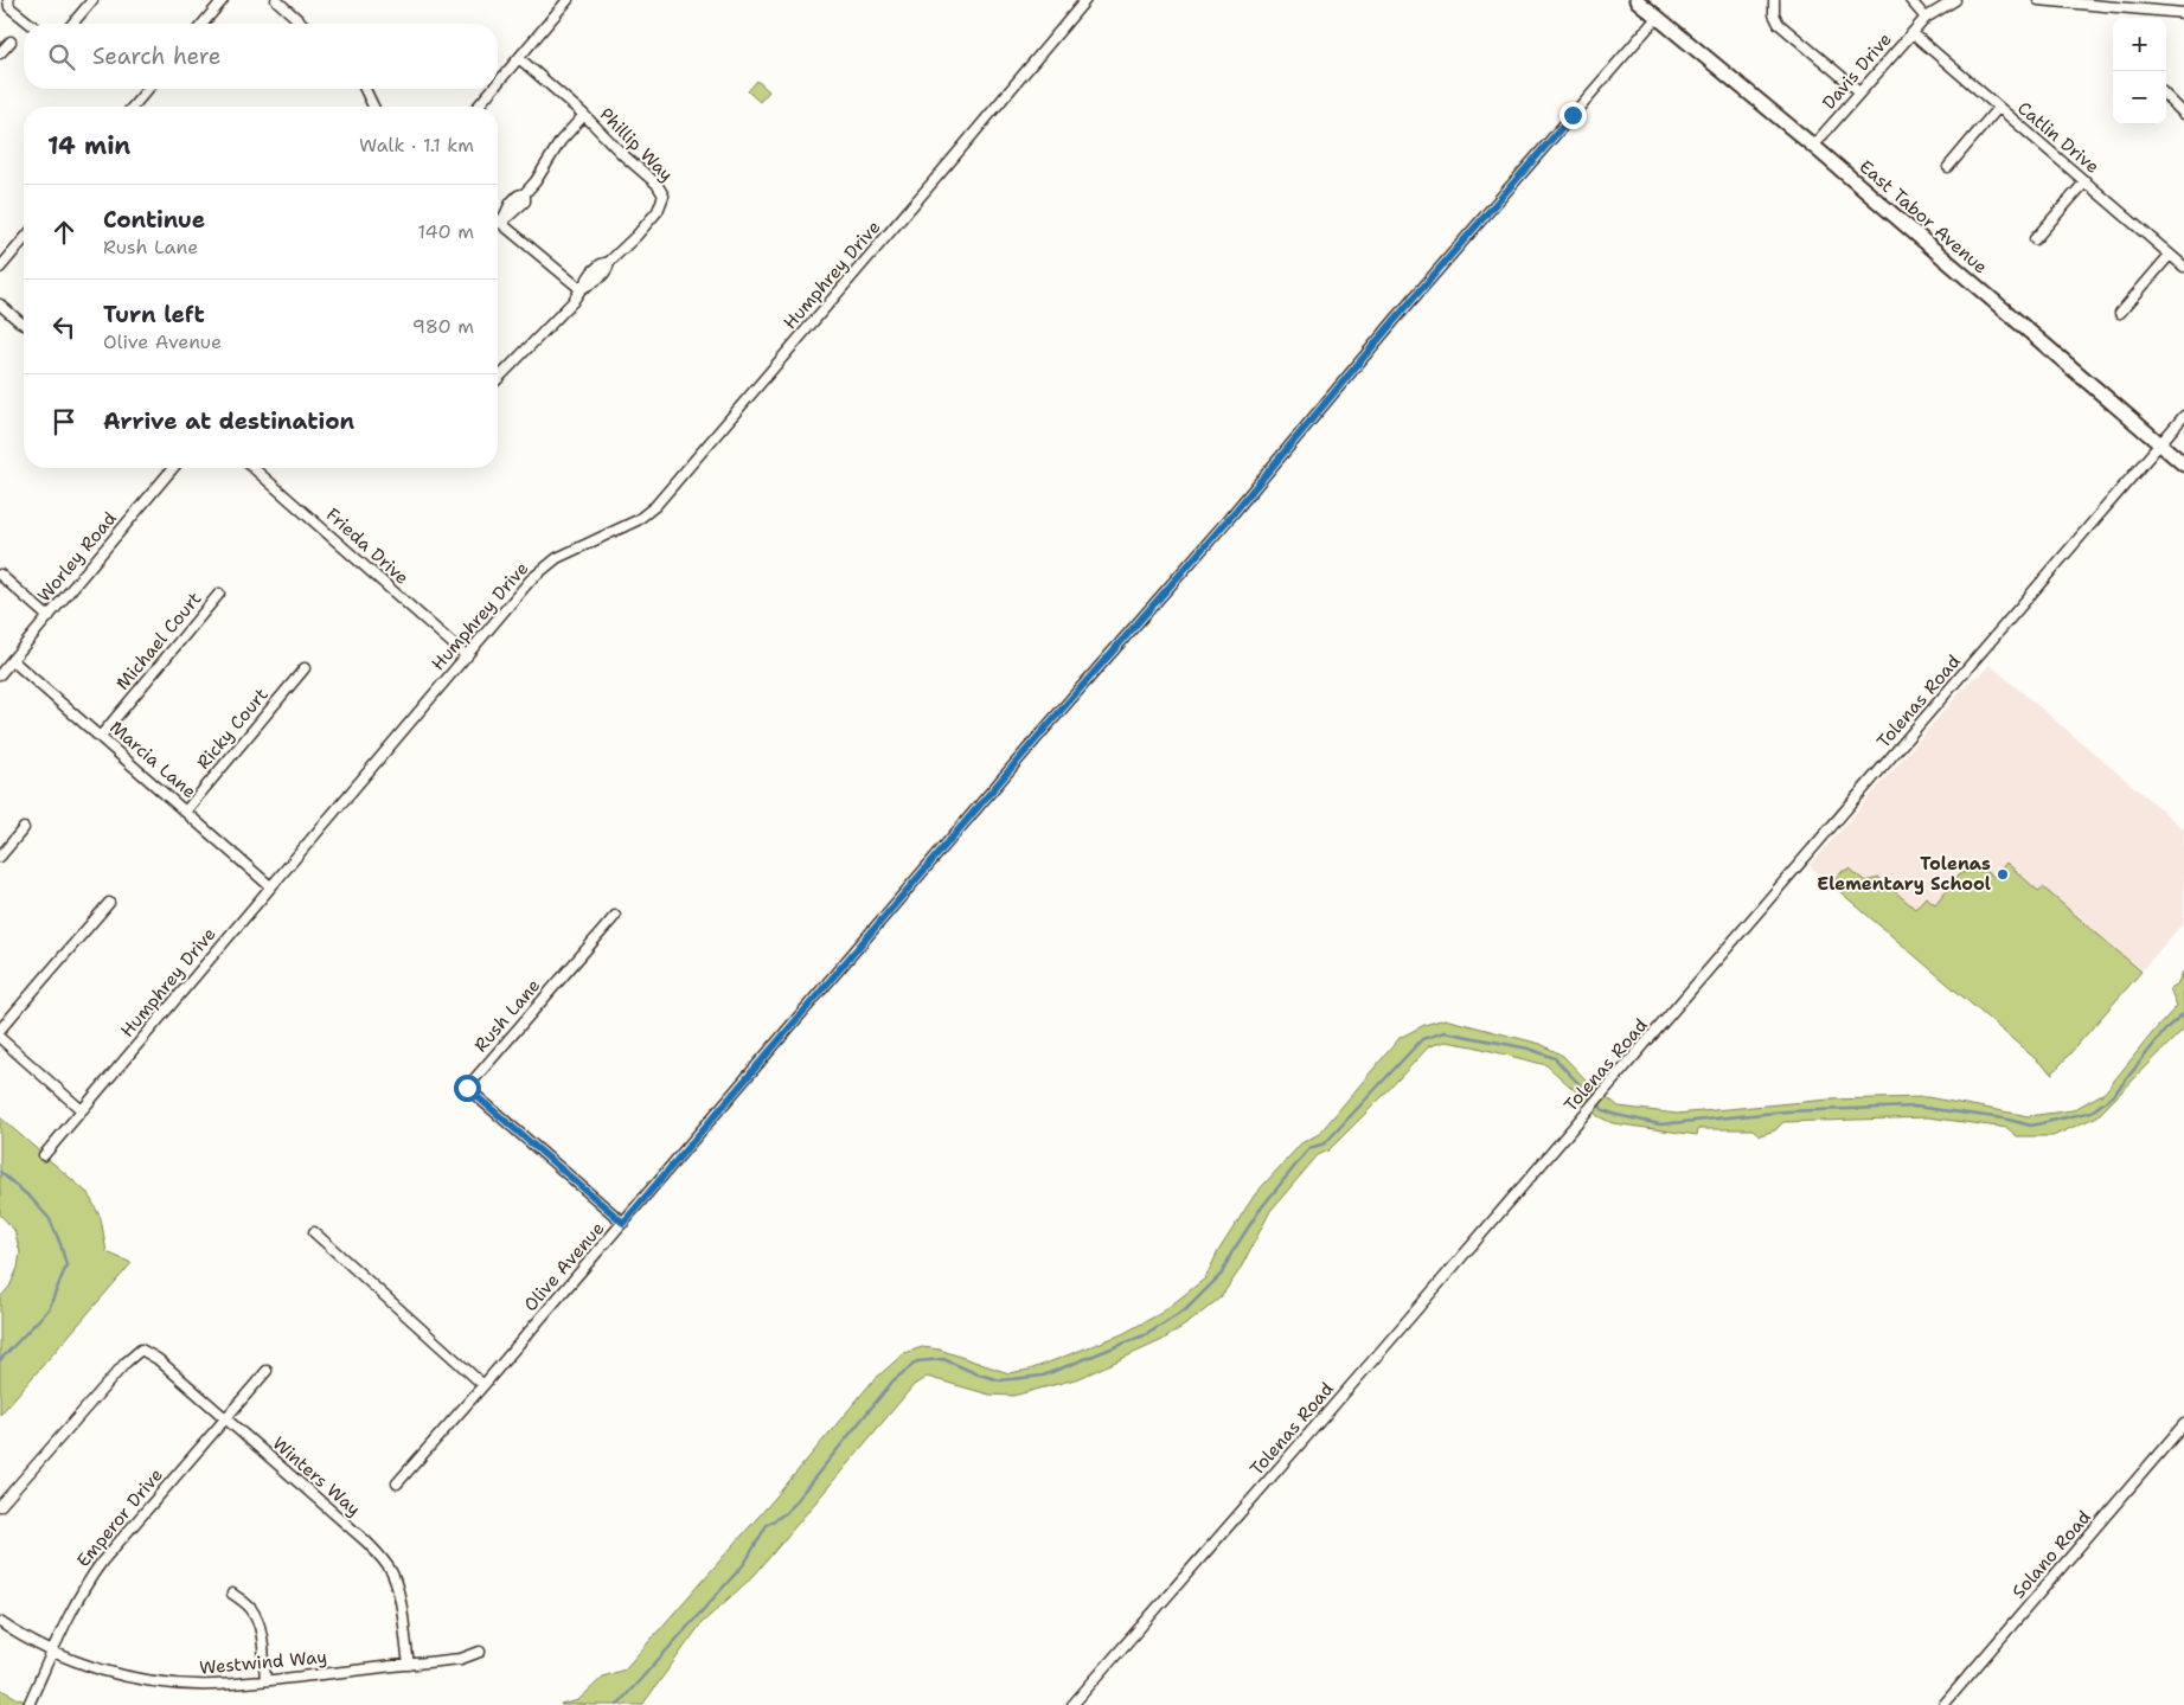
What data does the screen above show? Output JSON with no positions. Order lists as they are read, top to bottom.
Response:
{
  "streets": {
    "main road": ["East Tabor Avenue"],
    "street": [
      "Davis Drive",
      "Catlin Drive",
      "Phillip Way",
      "Humphrey Drive",
      "Frieda Drive",
      "Worley Road",
      "Michael Court",
      "Tolenas Road",
      "Ricky Court",
      "Marcia Lane",
      "Rush Lane",
      "Olive Avenue",
      "Winters Way",
      "Emperor Drive",
      "Solano Road",
      "Westwind Way"
    ]
  },
  "crossings": [
    ["Davis Drive", "Catlin Drive"],
    ["Davis Drive", "East Tabor Avenue"],
    ["East Tabor Avenue", "Tolenas Road"],
    ["East Tabor Avenue", "Olive Avenue"],
    ["Humphrey Drive", "Frieda Drive"],
    ["Humphrey Drive", "Marcia Lane"],
    ["Worley Road", "Marcia Lane"],
    ["Michael Court", "Marcia Lane"],
    ["Ricky Court", "Marcia Lane"],
    ["Rush Lane", "Olive Avenue"],
    ["Winters Way", "Emperor Drive"],
    ["Winters Way", "Westwind Way"],
    ["Emperor Drive", "Westwind Way"]
  ],
  "places": ["Tolenas Elementary School"],
  "page": {
    "map_buttons": ["+", "−"],
    "search": "Search here",
    "heading": ["14 min", "Walk · 1.1 km"],
    "list": [
      ["Continue", "Rush Lane", "140 m"],
      ["Turn left", "Olive Avenue", "980 m"],
      "Arrive at destination"
    ]
  }
}
